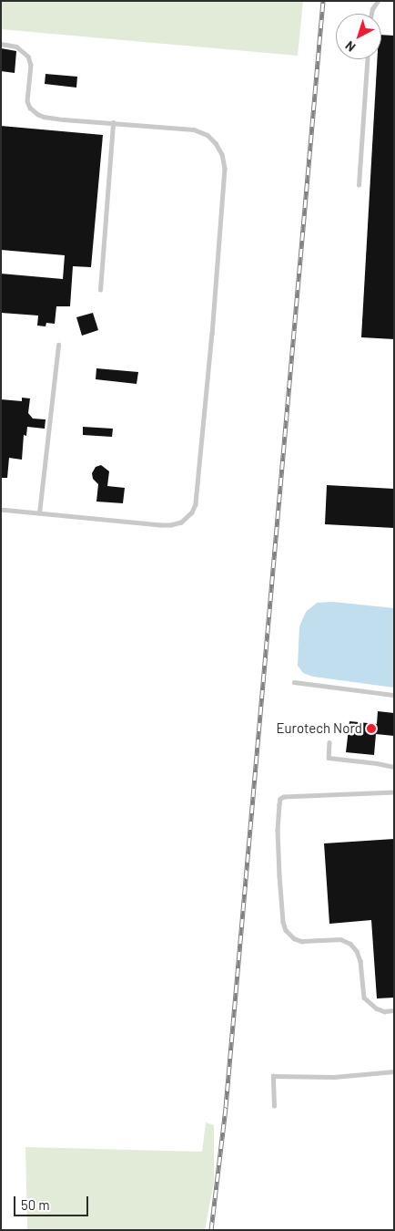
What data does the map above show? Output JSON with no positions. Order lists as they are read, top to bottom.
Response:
{
  "places": ["Eurotech Nord"],
  "scale_bar": "50 m",
  "north": "bottom left"
}
